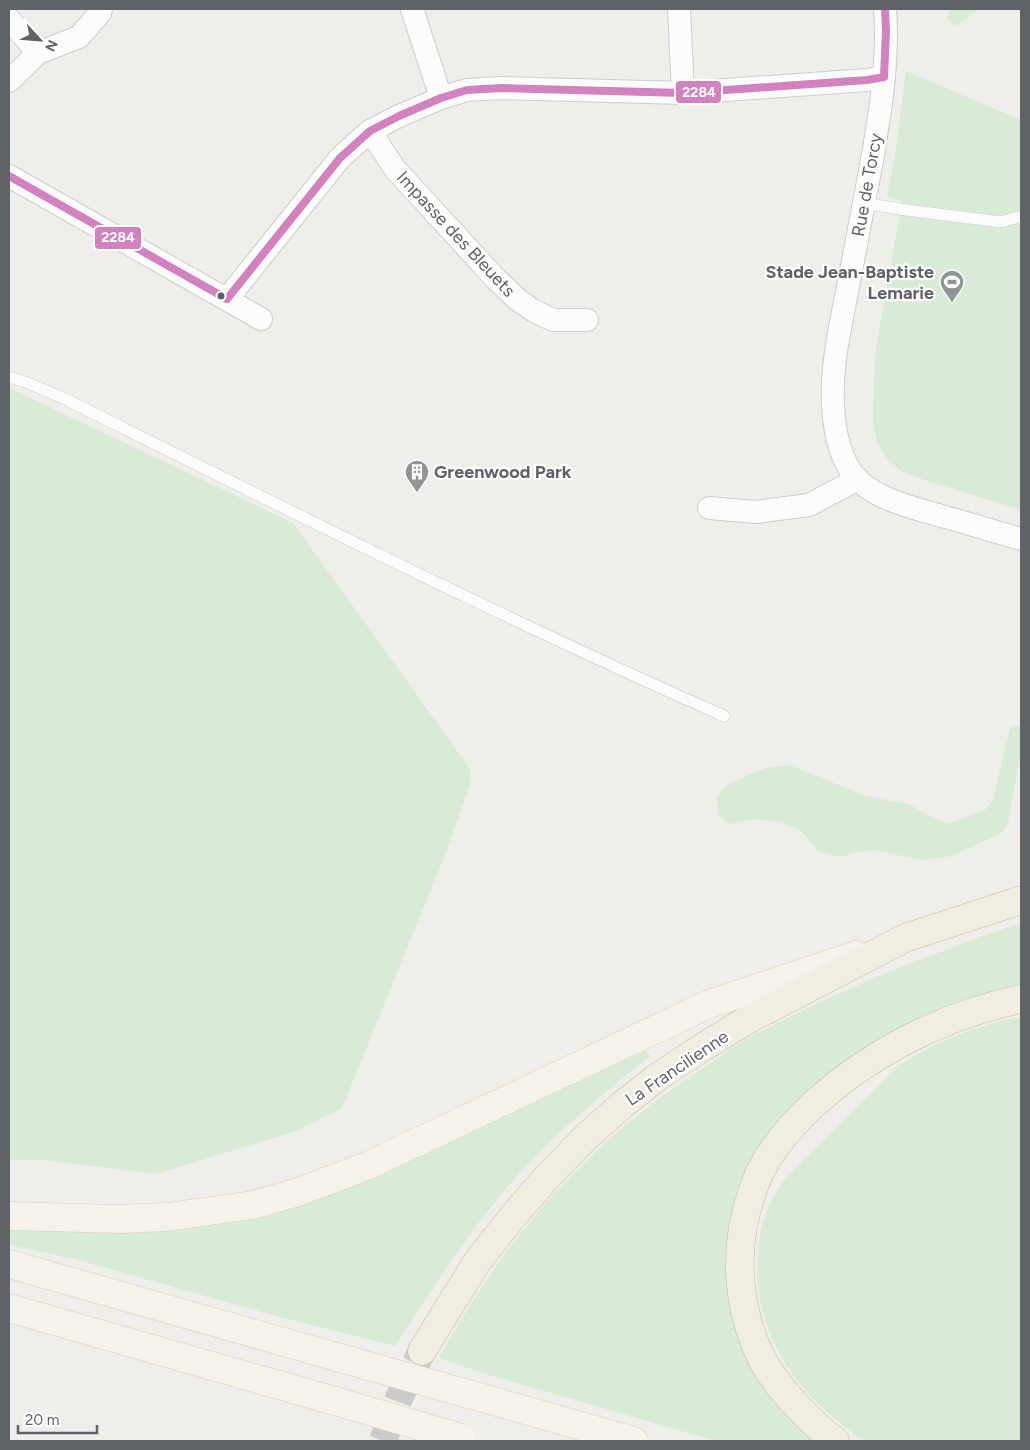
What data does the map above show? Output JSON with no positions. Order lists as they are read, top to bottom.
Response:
{
  "streets": {
    "highway": ["La Francilienne"],
    "street": ["Rue de Torcy", "Impasse des Bleuets"]
  },
  "places": {
    "sports": ["Stade Jean-Baptiste Lemarie"],
    "building": ["Greenwood Park"]
  },
  "lines": ["transit line 2284"],
  "scale_bar": "20 m",
  "north": "bottom right"
}
